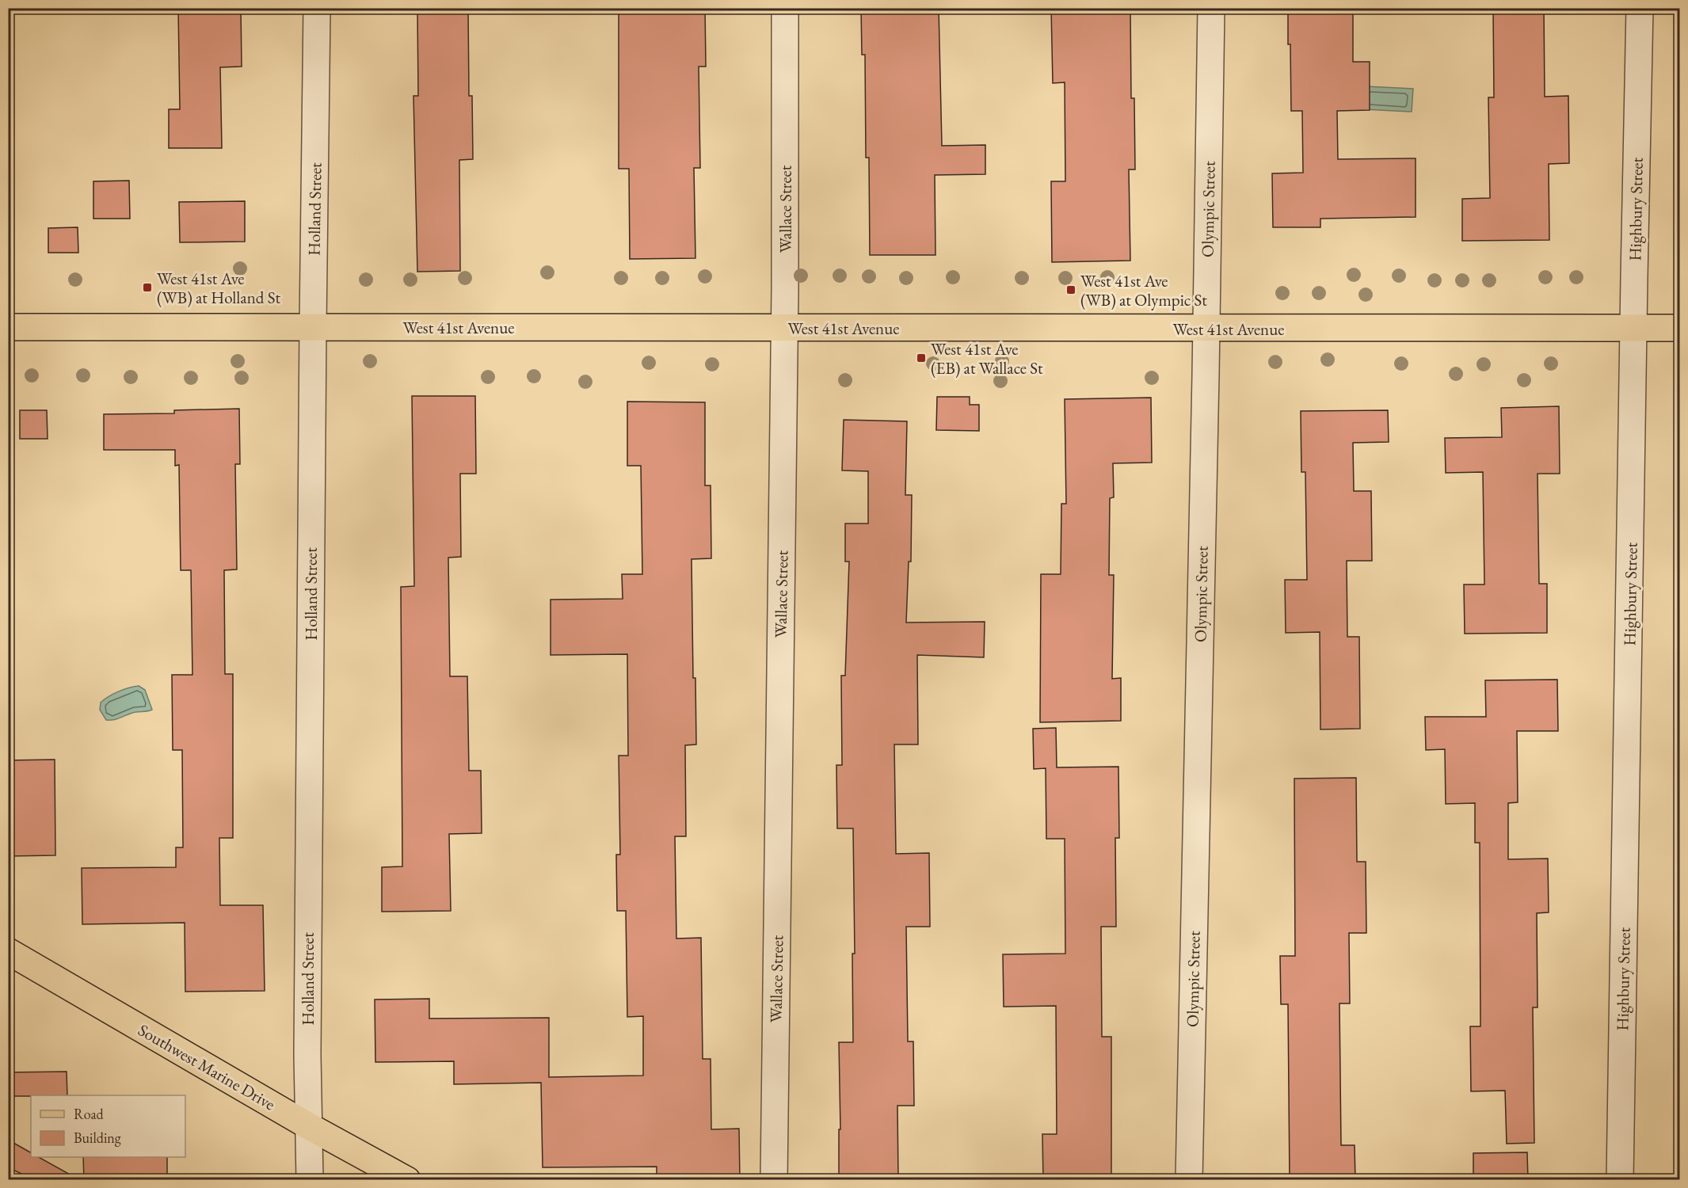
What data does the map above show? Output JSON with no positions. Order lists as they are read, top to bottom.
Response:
{
  "streets": {
    "main road": ["West 41st Avenue", "Southwest Marine Drive"],
    "street": [
      "Holland Street",
      "Wallace Street",
      "Olympic Street",
      "Highbury Street"
    ]
  },
  "crossings": [
    ["Holland Street", "West 41st Avenue"],
    ["Holland Street", "Southwest Marine Drive"],
    ["Wallace Street", "West 41st Avenue"],
    ["Olympic Street", "West 41st Avenue"],
    ["Highbury Street", "West 41st Avenue"]
  ],
  "places": {
    "transit": ["West 41st Ave (WB) at Holland St", "West 41st Ave (WB) at Olympic St", "West 41st Ave (EB) at Wallace St"]
  },
  "legend": ["Road", "Building"]
}
